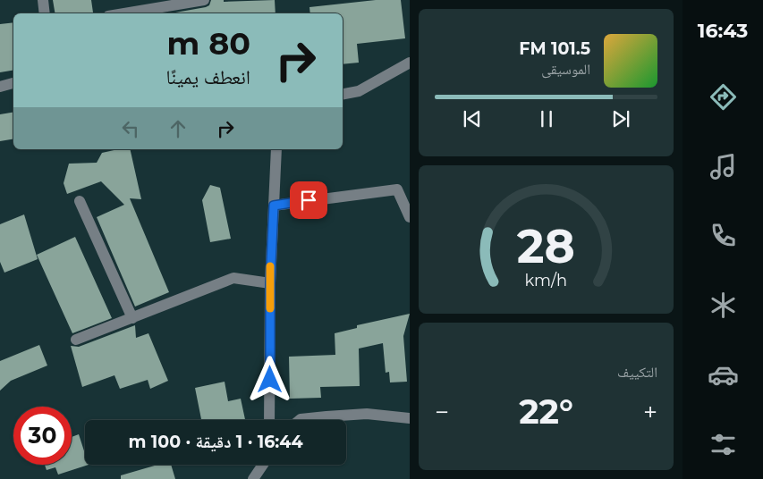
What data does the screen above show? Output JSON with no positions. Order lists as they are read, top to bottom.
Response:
{
  "page": {
    "tabs": "16:43",
    "turn": ["80 m", "انعطف يمينًا"],
    "song": ["101.5 FM", "الموسيقى"],
    "tile": "التكييف",
    "heat": ["−", "22°", "+"],
    "limit": "30",
    "trip": "16:44 · 1 دقيقة · 100 m",
    "gauge": ["28", "km/h"]
  }
}
